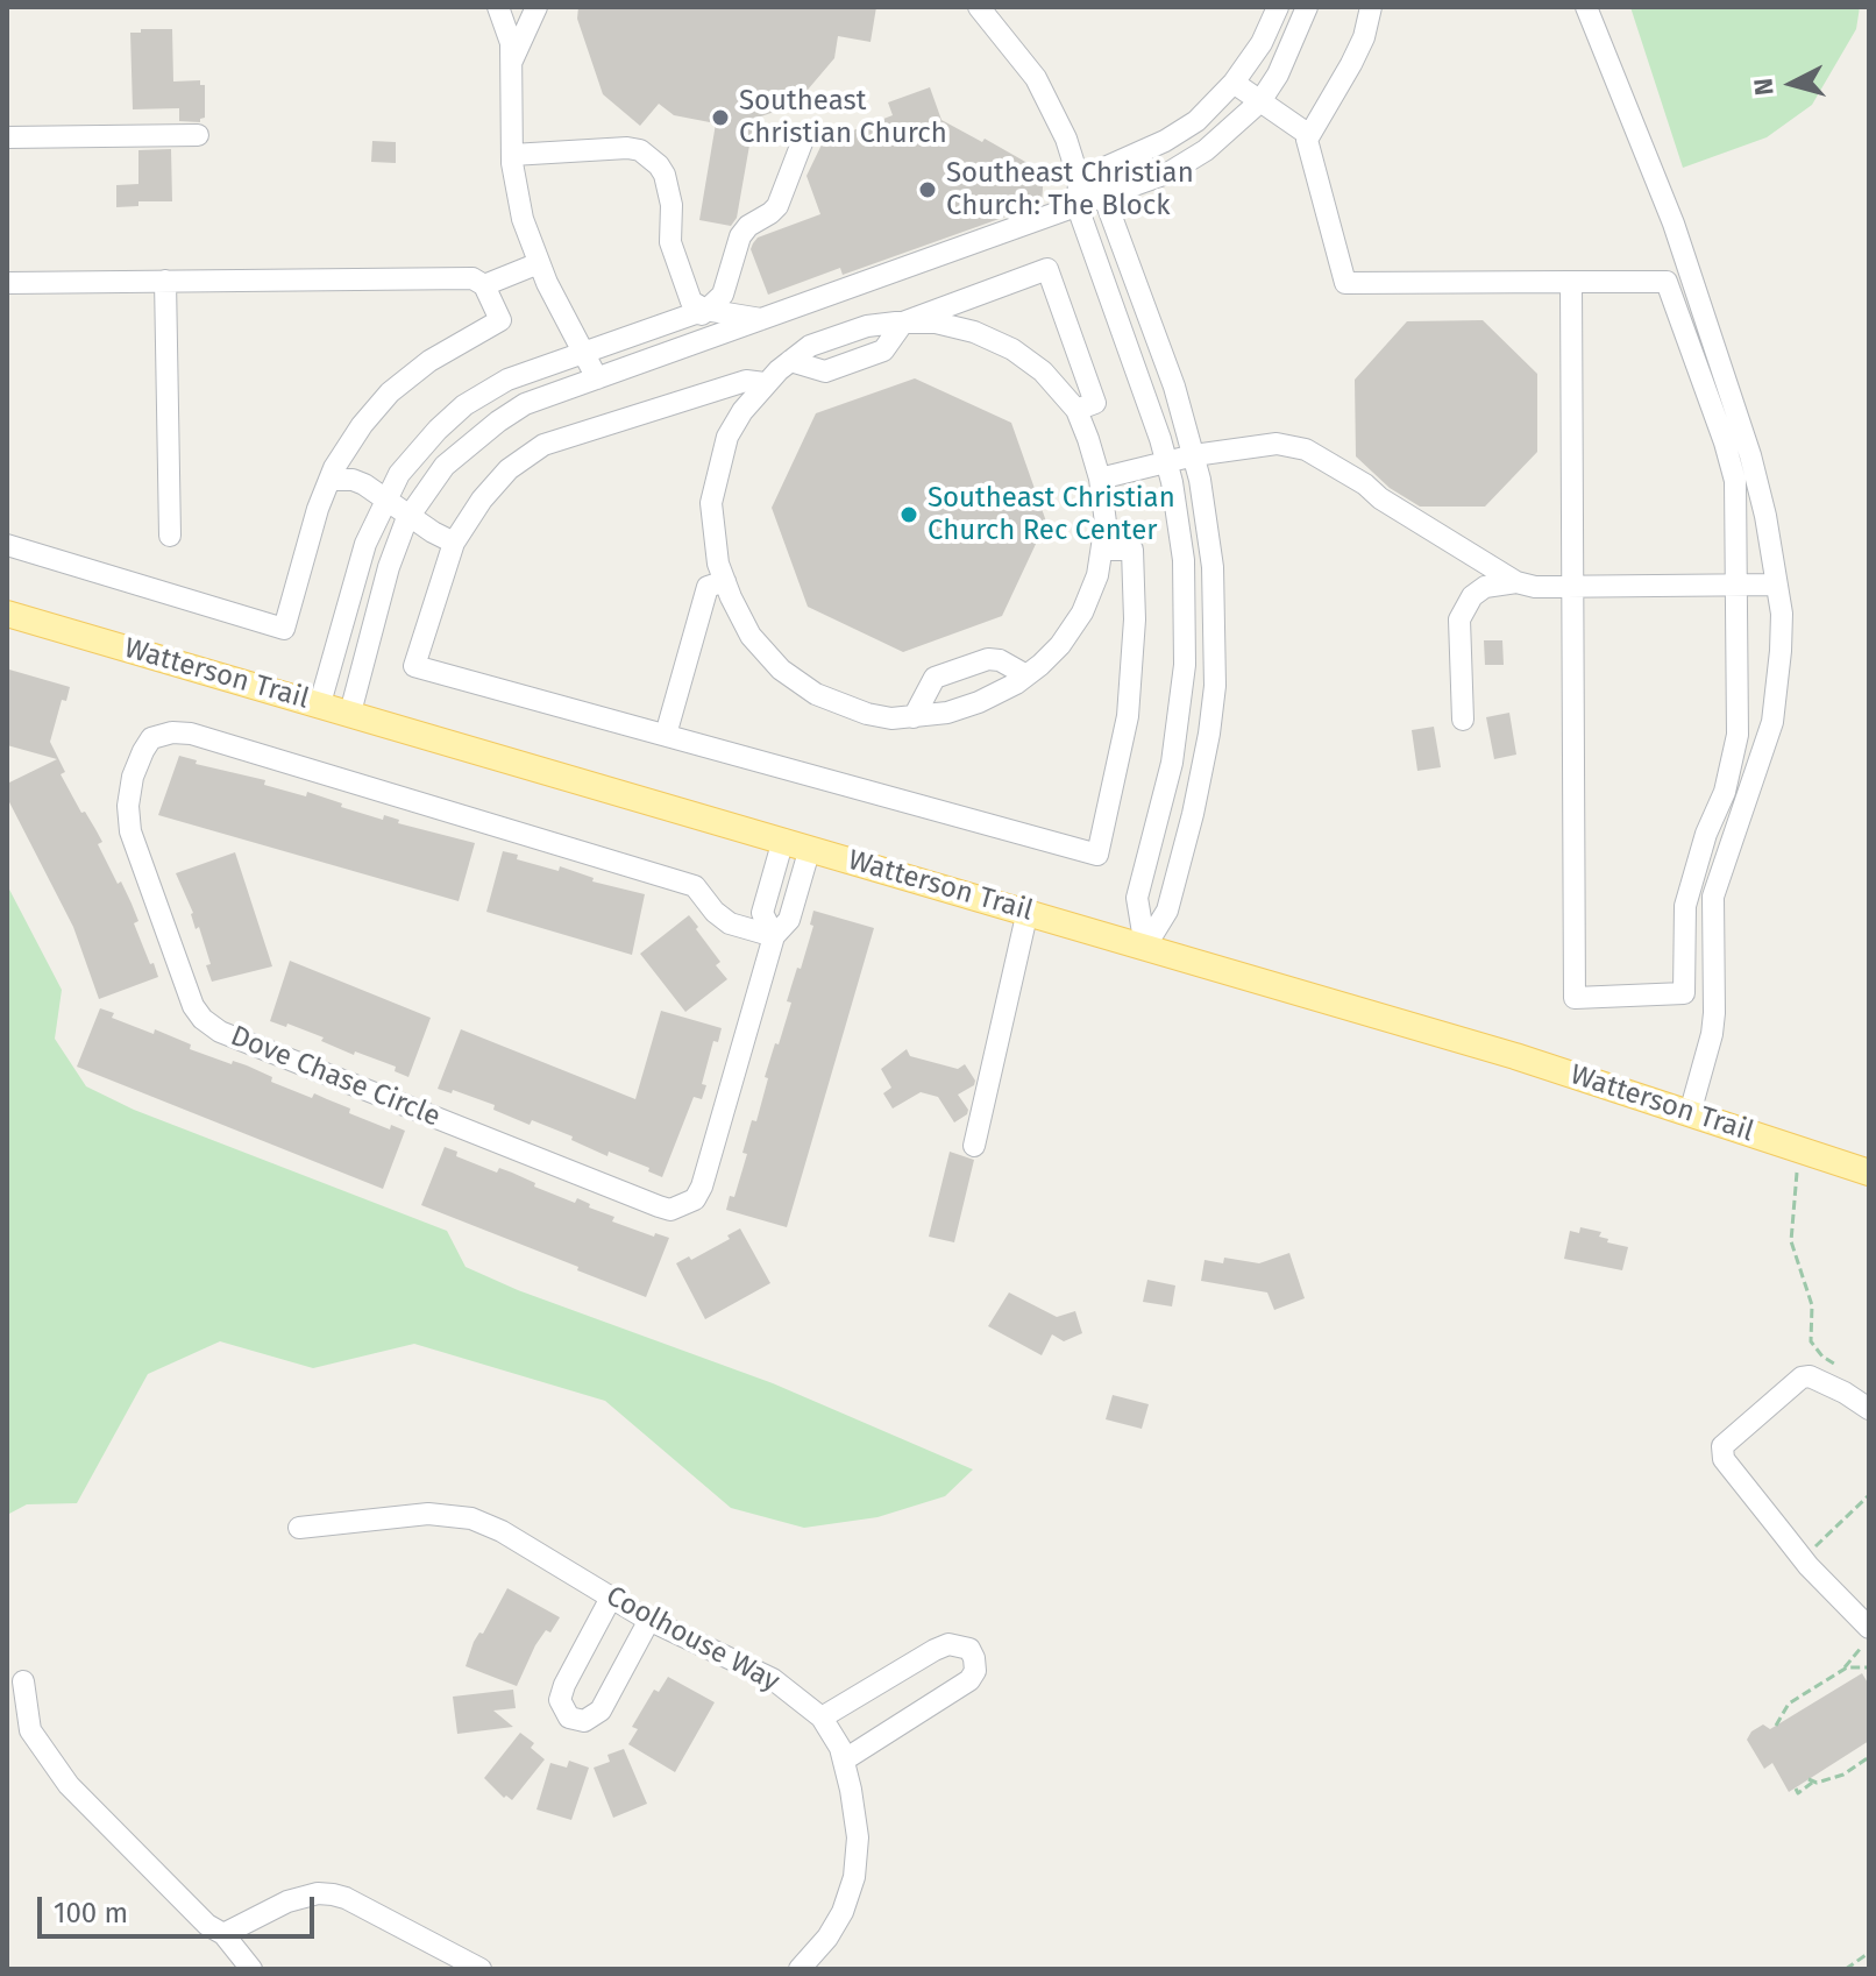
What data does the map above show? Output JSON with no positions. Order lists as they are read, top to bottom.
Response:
{
  "streets": {
    "main road": ["Watterson Trail"],
    "street": ["Dove Chase Circle", "Coolhouse Way"]
  },
  "crossings": [
    ["Watterson Trail", "Dove Chase Circle"]
  ],
  "places": ["Southeast Christian Church", "Southeast Christian Church: The Block", "Southeast Christian Church Rec Center"],
  "scale_bar": "100 m",
  "north": "left"
}
